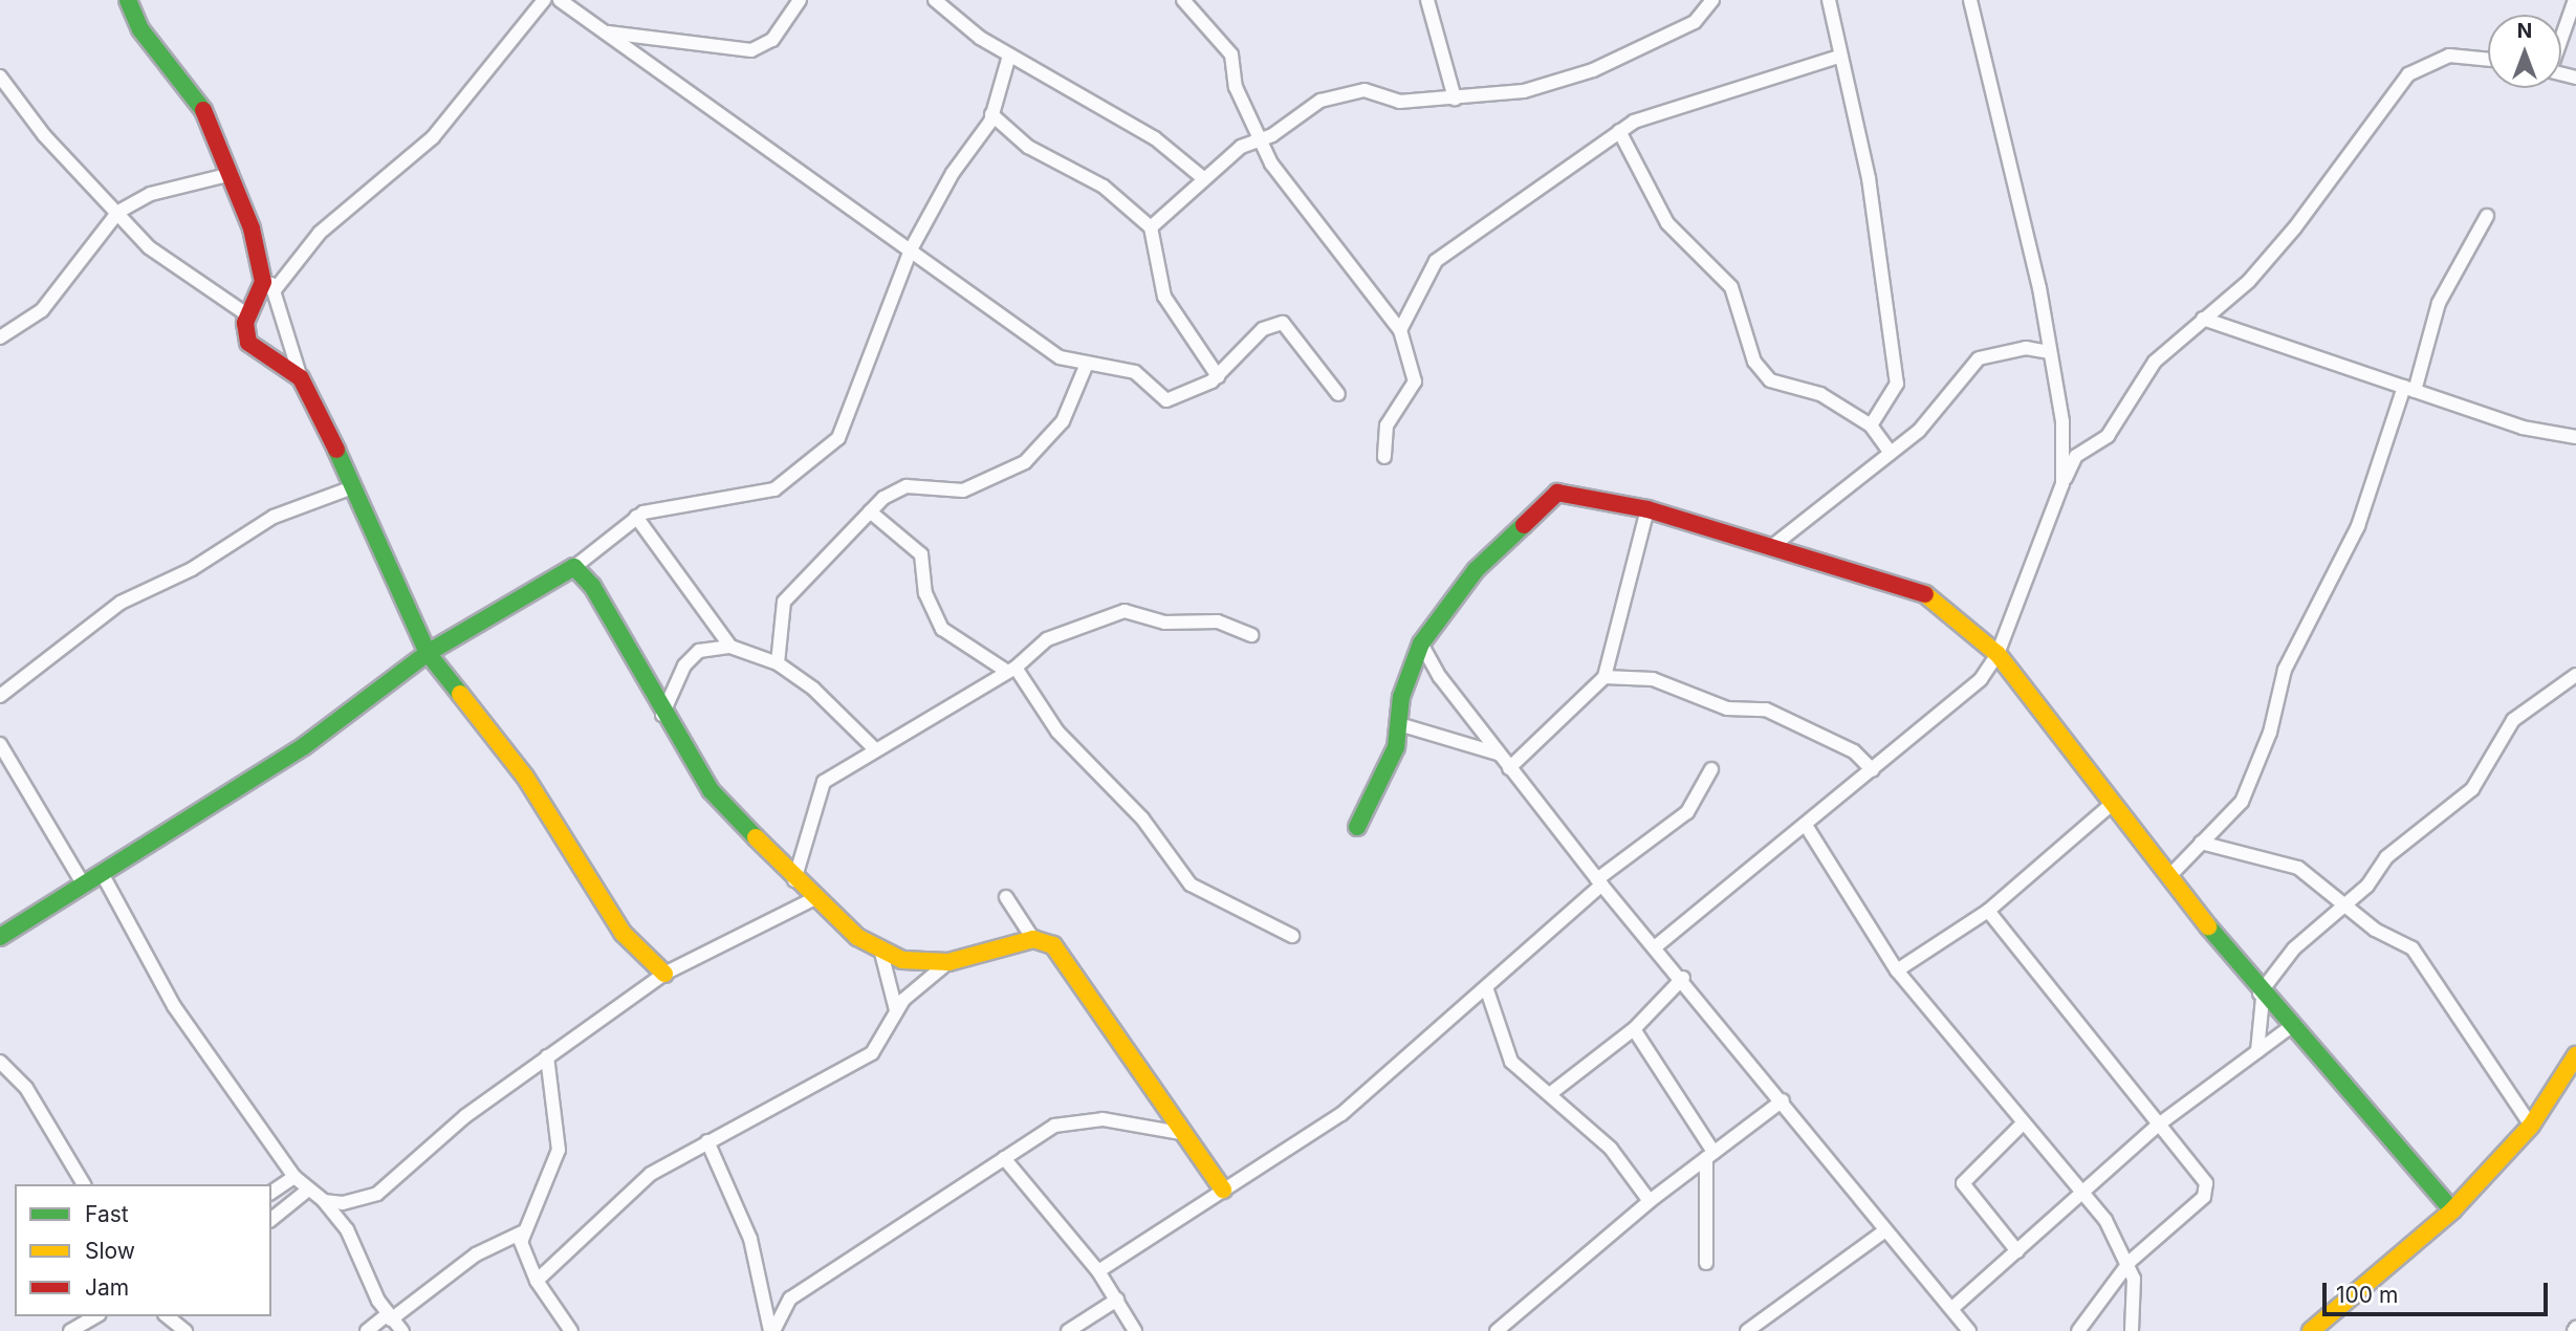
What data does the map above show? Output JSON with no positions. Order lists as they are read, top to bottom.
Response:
{
  "legend": ["Fast", "Slow", "Jam"],
  "scale_bar": "100 m",
  "north": "top"
}
